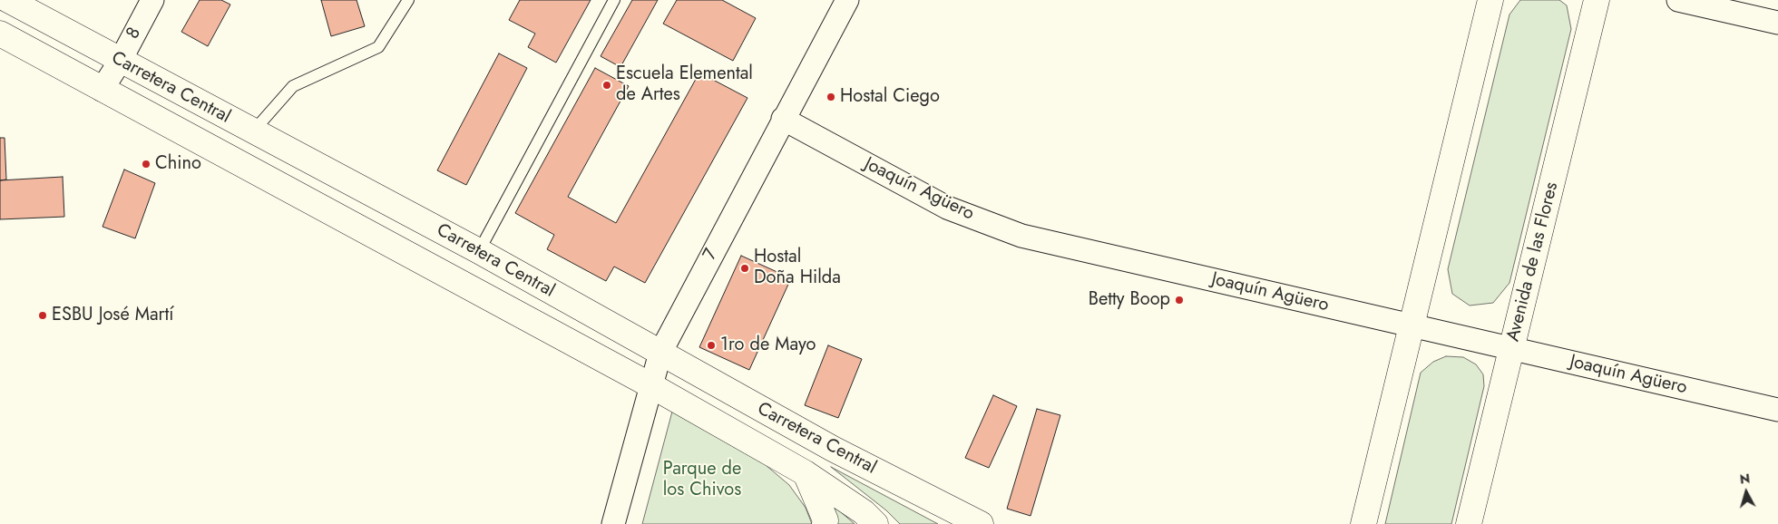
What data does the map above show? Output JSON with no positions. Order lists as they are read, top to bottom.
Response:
{
  "streets": {
    "main road": ["Carretera Central", "Avenida de las Flores"],
    "street": ["8", "Joaquín Agüero", "7"]
  },
  "crossings": [
    ["8", "Carretera Central"],
    ["Carretera Central", "7"],
    ["Joaquín Agüero", "7"],
    ["Joaquín Agüero", "Avenida de las Flores"]
  ],
  "parks": ["Parque de los Chivos"],
  "places": [
    "Escuela Elemental de Artes",
    "Hostal Ciego",
    "Chino",
    "Hostal Doña Hilda",
    "Betty Boop",
    "ESBU José Martí",
    "1ro de Mayo"
  ],
  "north": "top"
}
